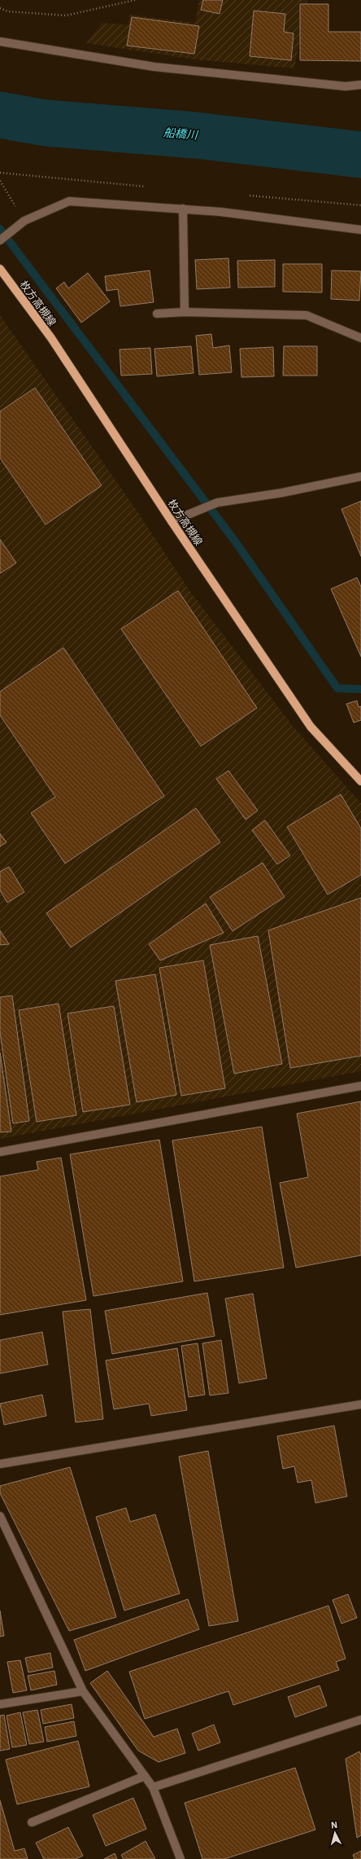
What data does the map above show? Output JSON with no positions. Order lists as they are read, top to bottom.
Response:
{
  "streets": {
    "main road": ["枚方高槻線"]
  },
  "water": ["船橋川"],
  "north": "top"
}
